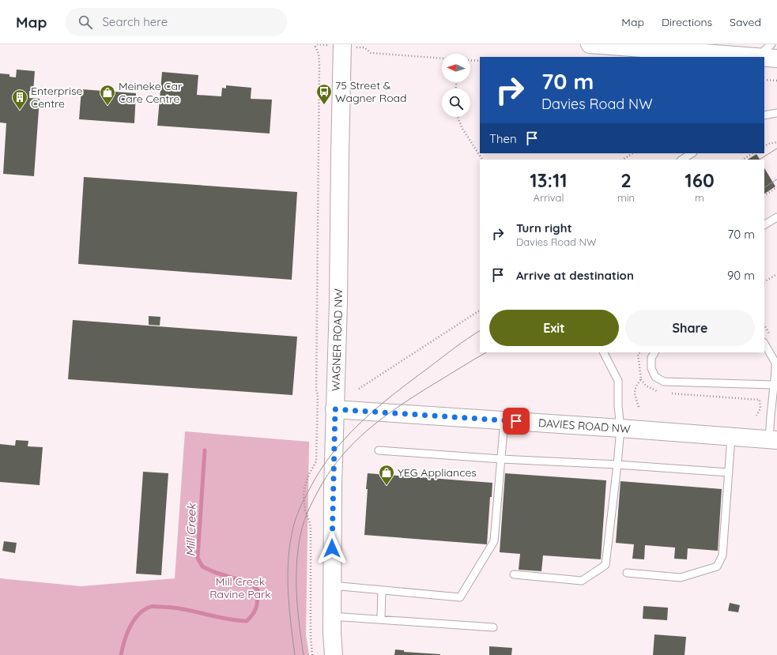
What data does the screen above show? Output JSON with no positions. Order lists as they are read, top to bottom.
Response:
{
  "streets": {
    "street": ["WAGNER ROAD NW", "DAVIES ROAD NW"]
  },
  "crossings": [
    ["WAGNER ROAD NW", "DAVIES ROAD NW"]
  ],
  "water": ["Mill Creek"],
  "parks": ["Mill Creek Ravine Park"],
  "places": {
    "bus stop": ["75 Street & Wagner Road"],
    "shop": ["Meineke Car Care Centre", "YEG Appliances"],
    "building": ["Enterprise Centre"]
  },
  "north": "left",
  "page": {
    "header": "Map",
    "search": "Search here",
    "nav": ["Map", "Directions", "Saved"],
    "turn": ["70 m", "Davies Road NW"],
    "then": "Then",
    "eta": [
      "13:11",
      "Arrival",
      "2",
      "min",
      "160",
      "m"
    ],
    "list": [
      {
        "name": "Turn right",
        "note": "Davies Road NW",
        "value": "70 m"
      },
      {
        "name": "Arrive at destination",
        "value": "90 m"
      }
    ],
    "buttons": ["Exit", "Share"]
  }
}
